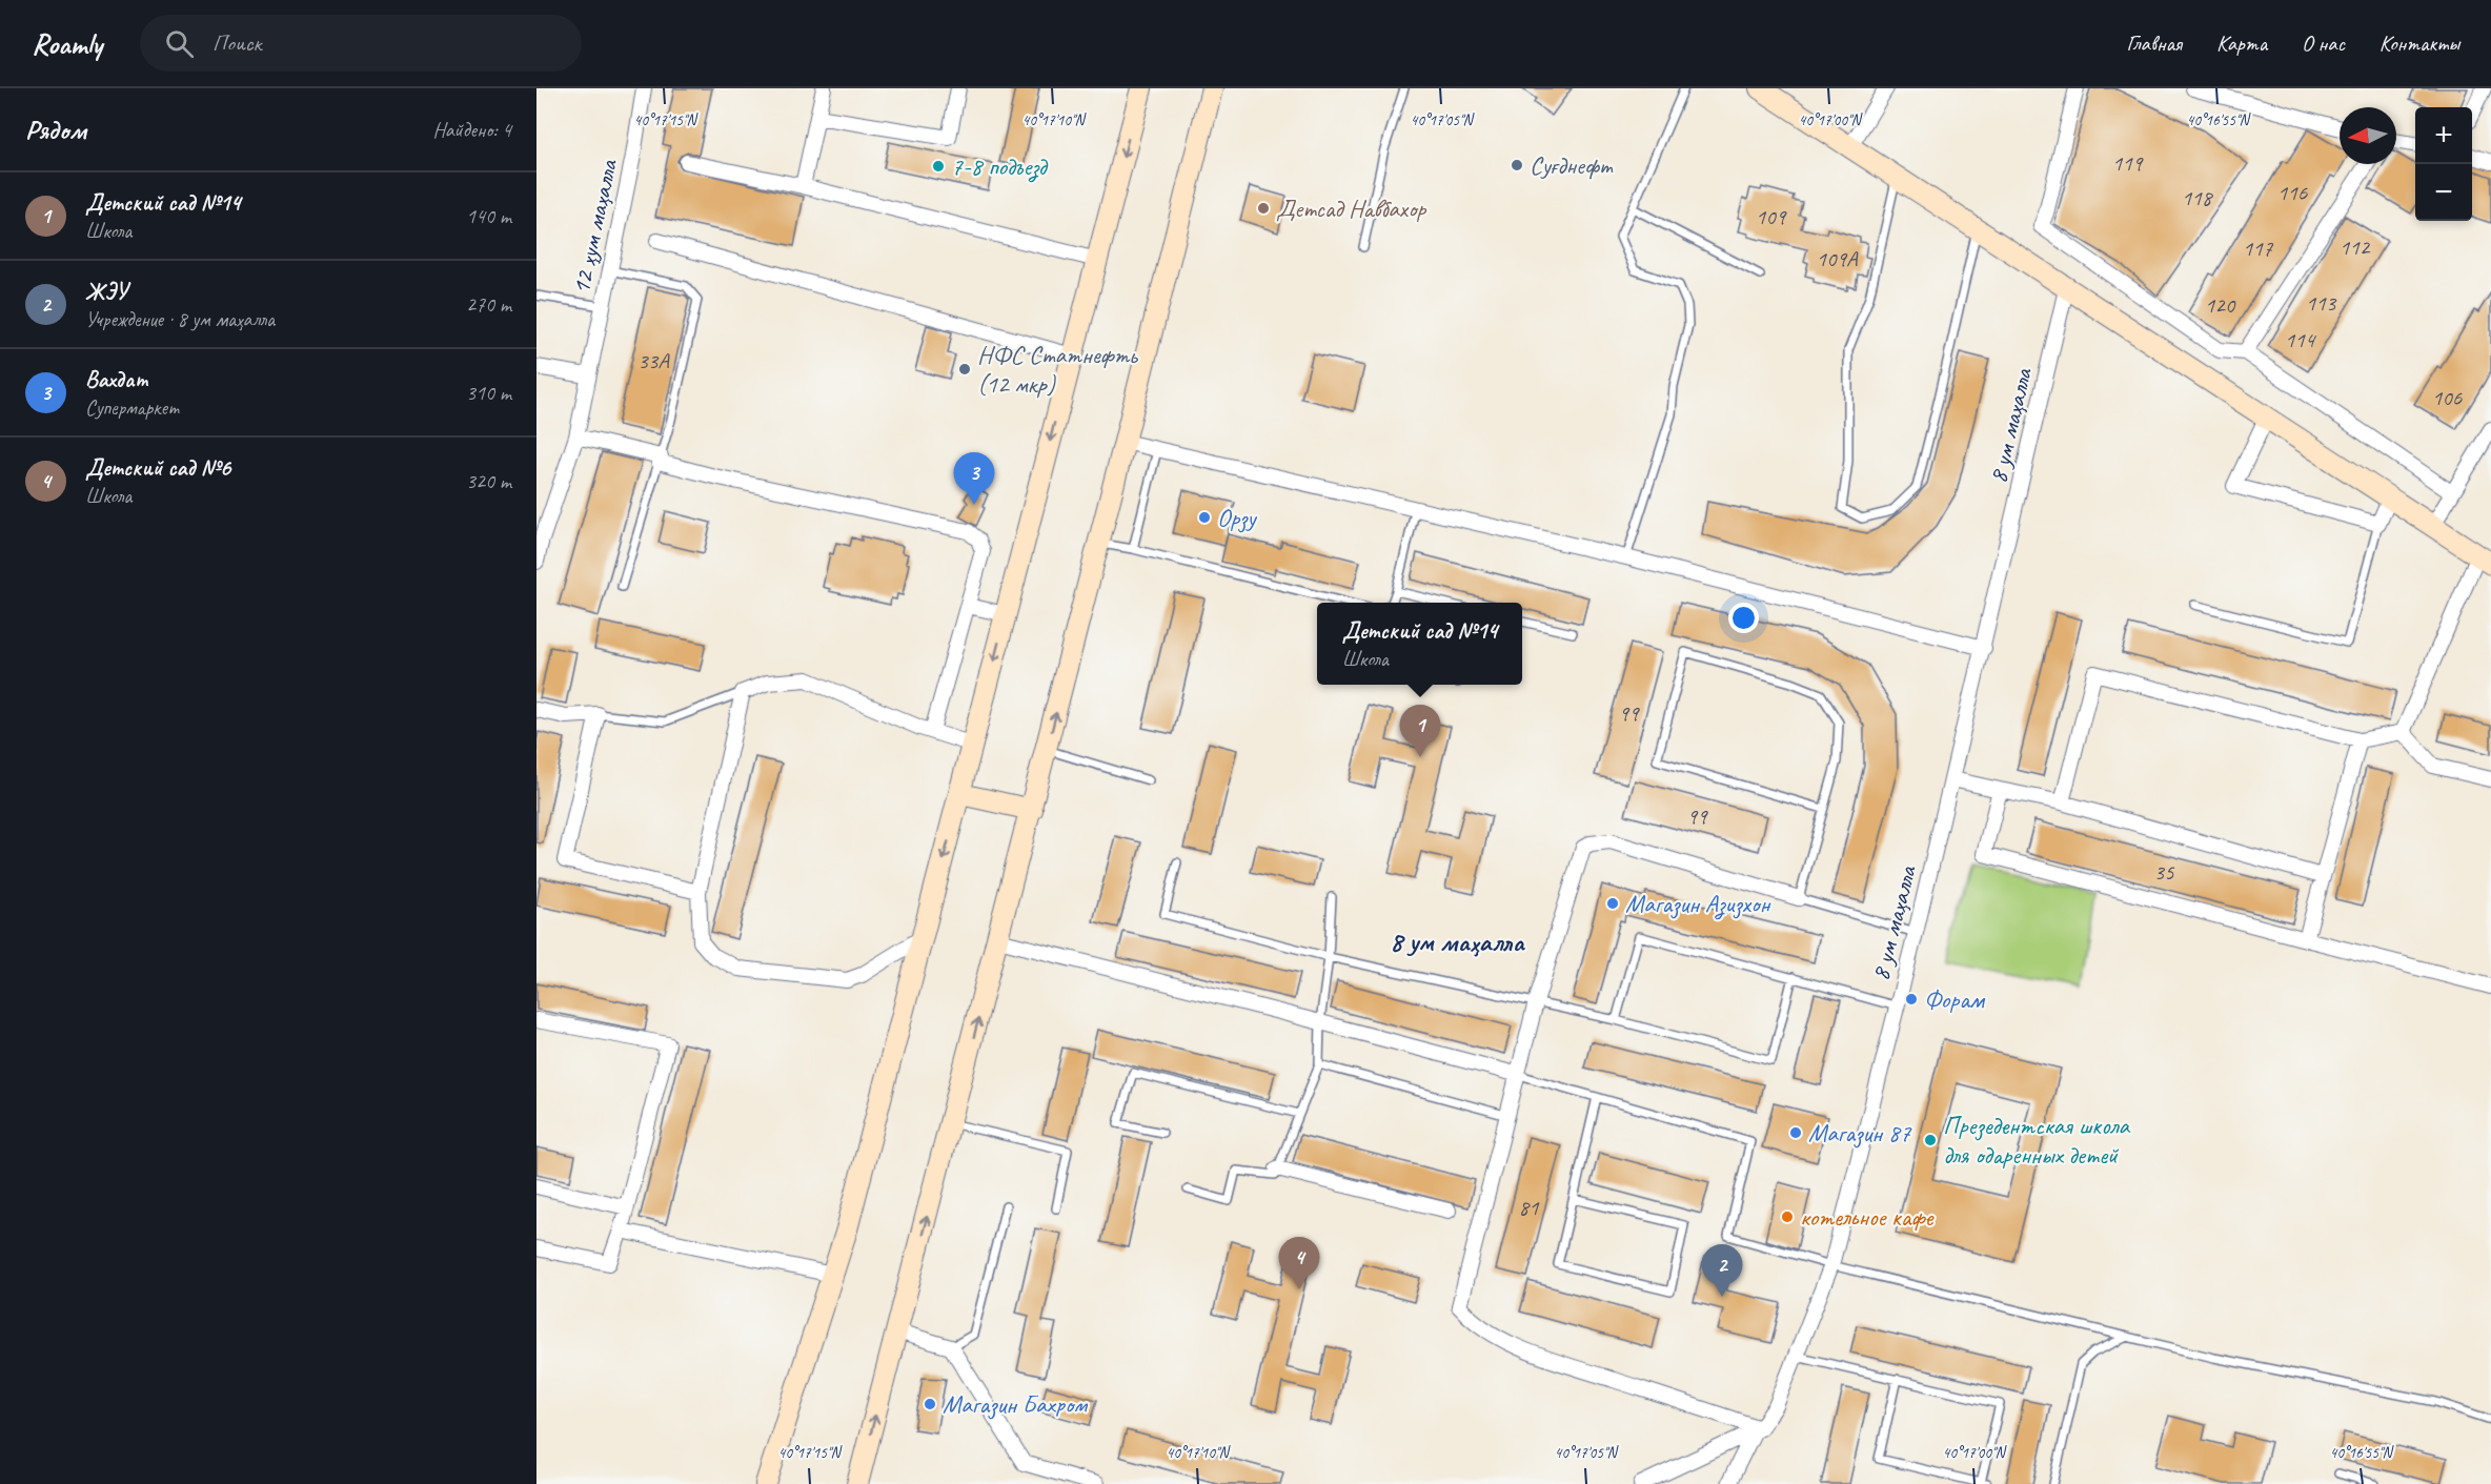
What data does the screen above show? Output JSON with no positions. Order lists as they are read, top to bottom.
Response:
{
  "streets": {
    "street": ["12 ҳум маҳалла", "8 ум маҳалла"]
  },
  "districts": ["8 ум маҳалла"],
  "places": [
    "Суғднефт",
    "7-8 подъезд",
    "Детсад Навбахор",
    "НФС Статнефть (12 мкр)",
    "Орзу",
    "Магазин Азизхон",
    "Форам",
    "Магазин 87",
    "Презедентская школа для одаренных детей",
    "котельное кафе",
    "Магазин Бахром"
  ],
  "house_numbers": [
    "119",
    "116",
    "118",
    "109",
    "112",
    "117",
    "109А",
    "113",
    "120",
    "114",
    "33А",
    "106",
    "99",
    "99",
    "35",
    "81"
  ],
  "north": "left",
  "page": {
    "header": "Roamly",
    "search": "Поиск",
    "nav": [
      "Главная",
      "Карта",
      "О нас",
      "Контакты"
    ],
    "heading": ["Рядом", "Найдено: 4"],
    "map_buttons": ["+", "−"],
    "list": [
      {
        "mark": "1",
        "name": "Детский сад №14",
        "note": "Школа",
        "value": "140 m"
      },
      {
        "mark": "2",
        "name": "ЖЭУ",
        "note": "Учреждение · 8 ум маҳалла",
        "value": "270 m"
      },
      {
        "mark": "3",
        "name": "Вахдат",
        "note": "Супермаркет",
        "value": "310 m"
      },
      {
        "mark": "4",
        "name": "Детский сад №6",
        "note": "Школа",
        "value": "320 m"
      }
    ],
    "pins": [
      "3",
      "1",
      "4",
      "2"
    ],
    "popup": ["Детский сад №14", "Школа"]
  },
  "coordinates": [
    "40°17'15\"N",
    "40°17'10\"N",
    "40°17'05\"N",
    "40°17'00\"N",
    "40°16'55\"N"
  ]
}
